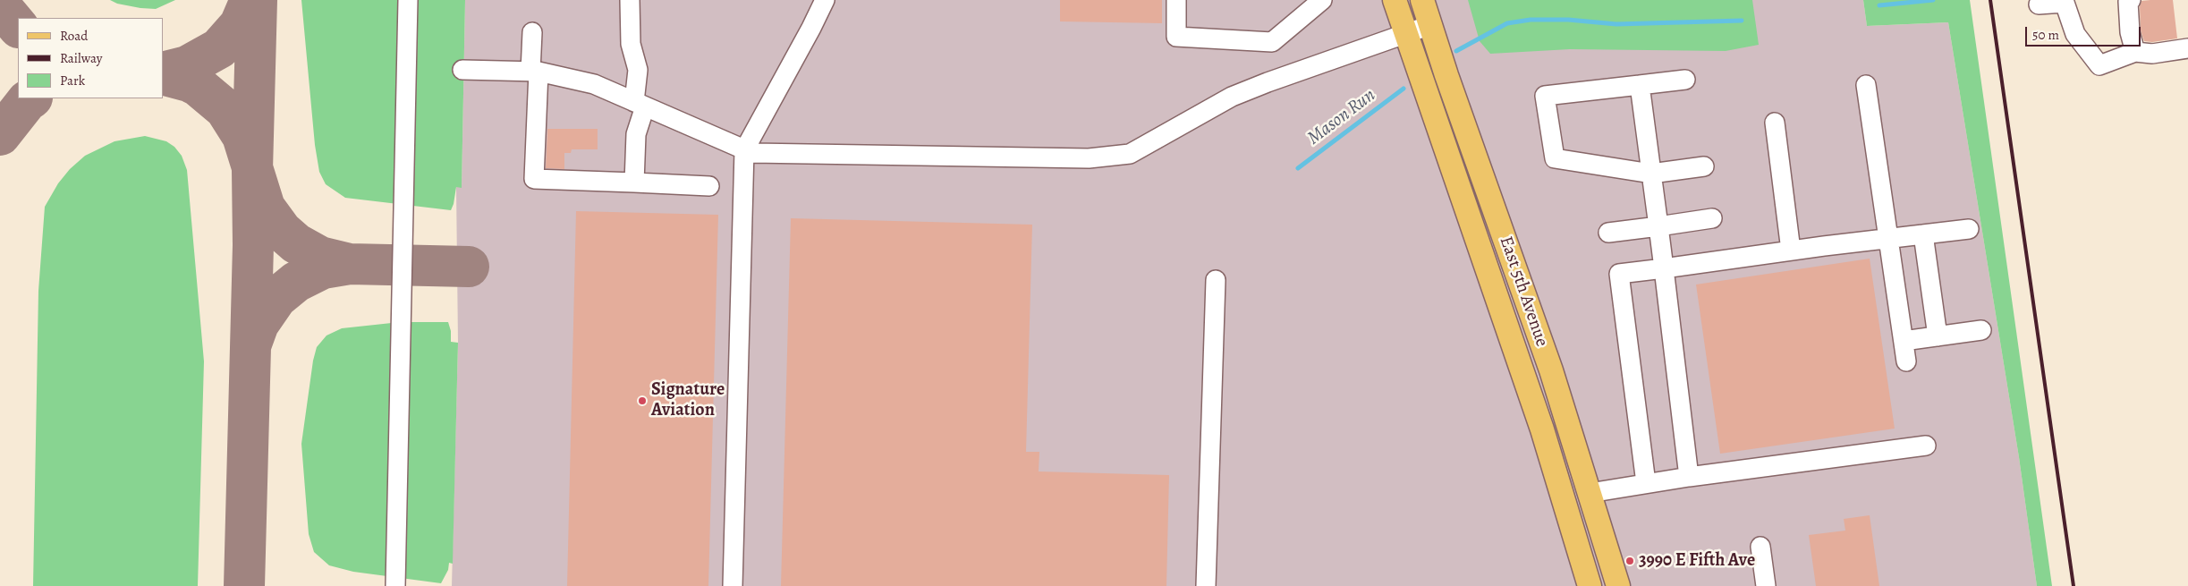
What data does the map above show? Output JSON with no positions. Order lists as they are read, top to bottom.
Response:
{
  "streets": {
    "main road": ["East 5th Avenue"]
  },
  "water": ["Mason Run"],
  "places": ["Signature Aviation", "3990 E Fifth Ave"],
  "legend": ["Road", "Railway", "Park"],
  "scale_bar": "50 m"
}
